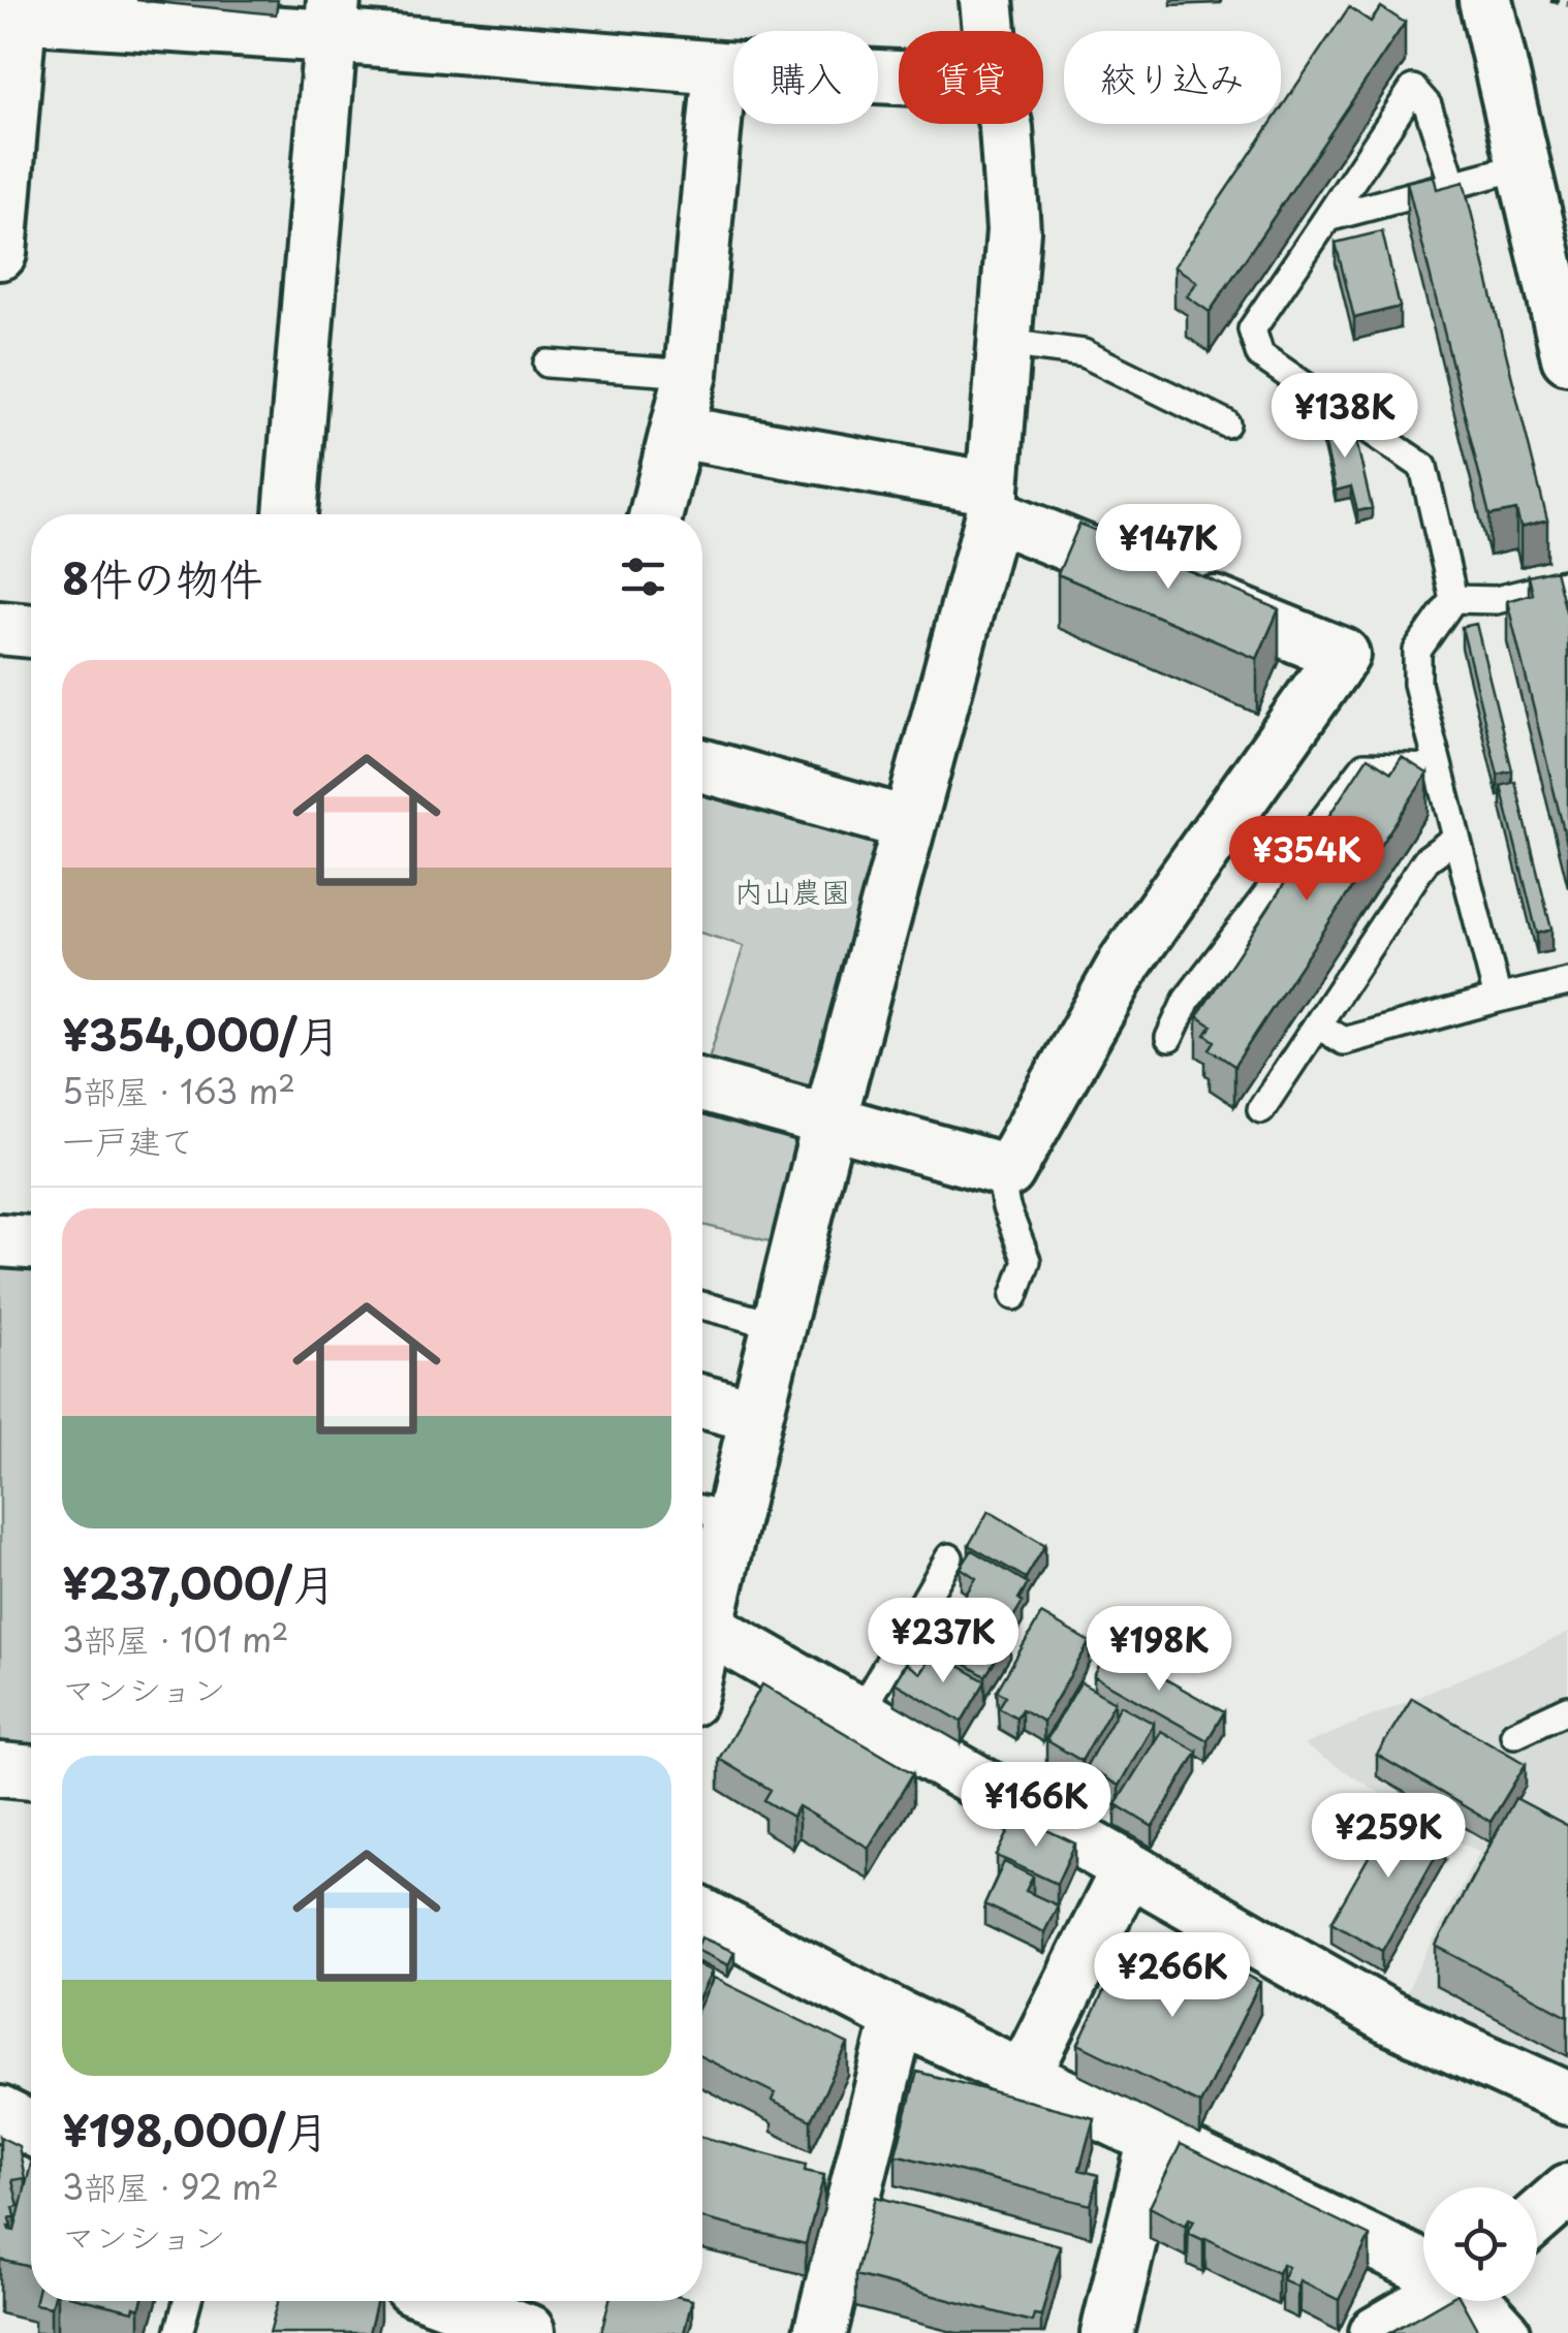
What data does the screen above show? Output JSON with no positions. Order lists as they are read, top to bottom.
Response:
{
  "parks": ["内山農園"],
  "page": {
    "chip": ["購入", "賃貸", "絞り込み"],
    "price": [
      "¥138K",
      "¥147K",
      "¥354K",
      "¥237K",
      "¥198K",
      "¥166K",
      "¥259K",
      "¥266K"
    ],
    "heading": "8件の物件",
    "list": [
      {
        "name": "¥354,000/月",
        "note": "5部屋 · 163 m² · 一戸建て"
      },
      {
        "name": "¥237,000/月",
        "note": "3部屋 · 101 m² · マンション"
      },
      {
        "name": "¥198,000/月",
        "note": "3部屋 · 92 m² · マンション"
      }
    ]
  }
}
